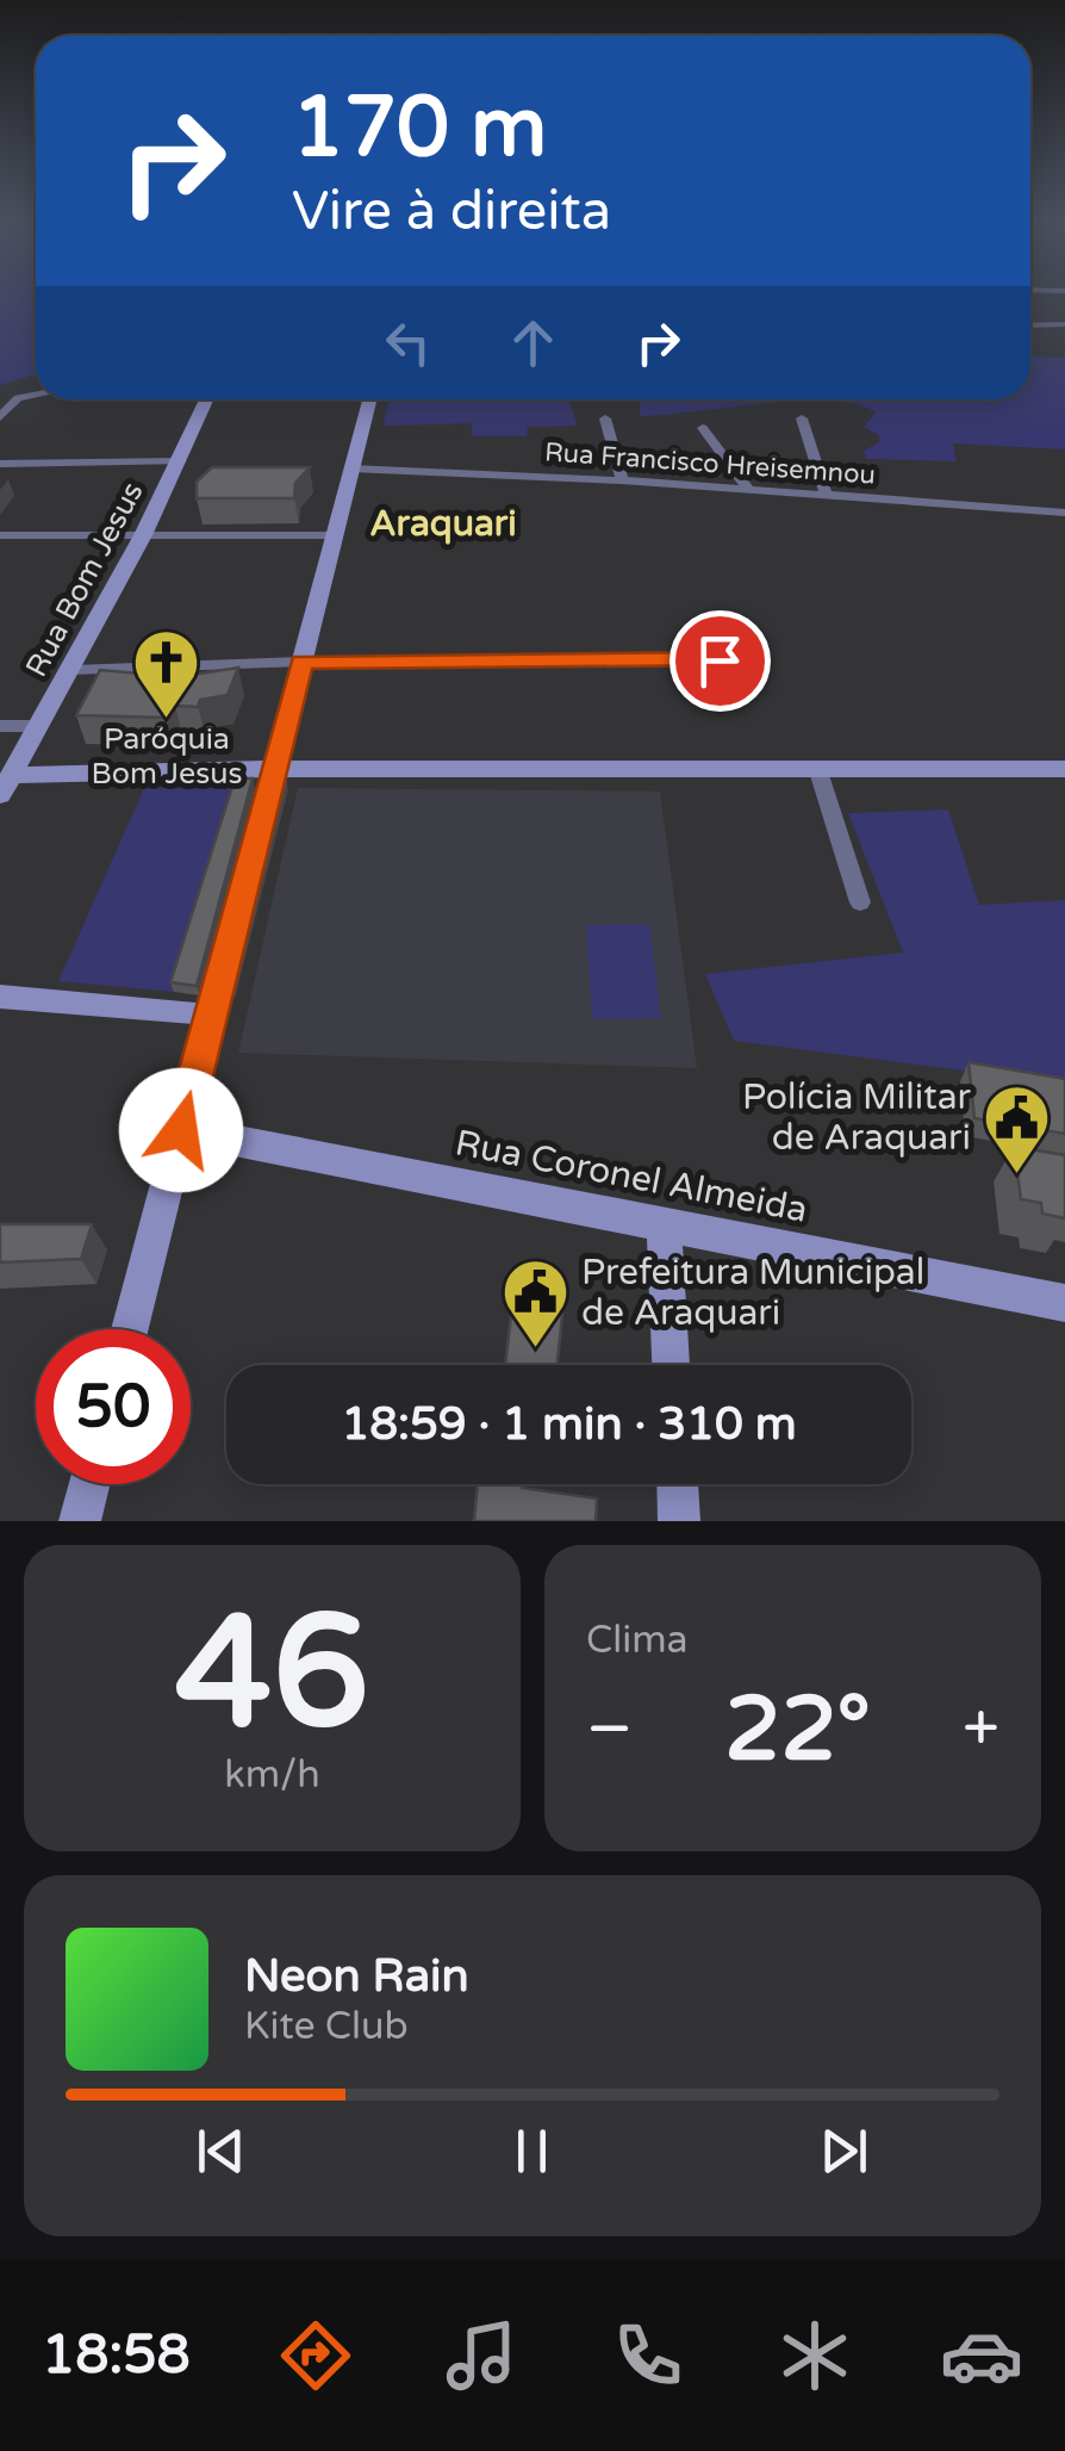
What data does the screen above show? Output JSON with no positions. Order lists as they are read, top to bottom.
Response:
{
  "streets": {
    "main road": ["Rua Bom Jesus", "Rua Coronel Almeida"],
    "street": ["Rua Francisco Hreisemnou"]
  },
  "districts": ["Araquari"],
  "places": {
    "church": ["Paróquia Bom Jesus"],
    "public building": ["Polícia Militar de Araquari", "Prefeitura Municipal de Araquari"]
  },
  "page": {
    "turn": ["170 m", "Vire à direita"],
    "limit": "50",
    "trip": "18:59 · 1 min · 310 m",
    "tile": [
      ["46", "km/h"],
      "Clima"
    ],
    "heat": ["−", "22°", "+"],
    "song": ["Neon Rain", "Kite Club"],
    "tabs": "18:58"
  }
}
